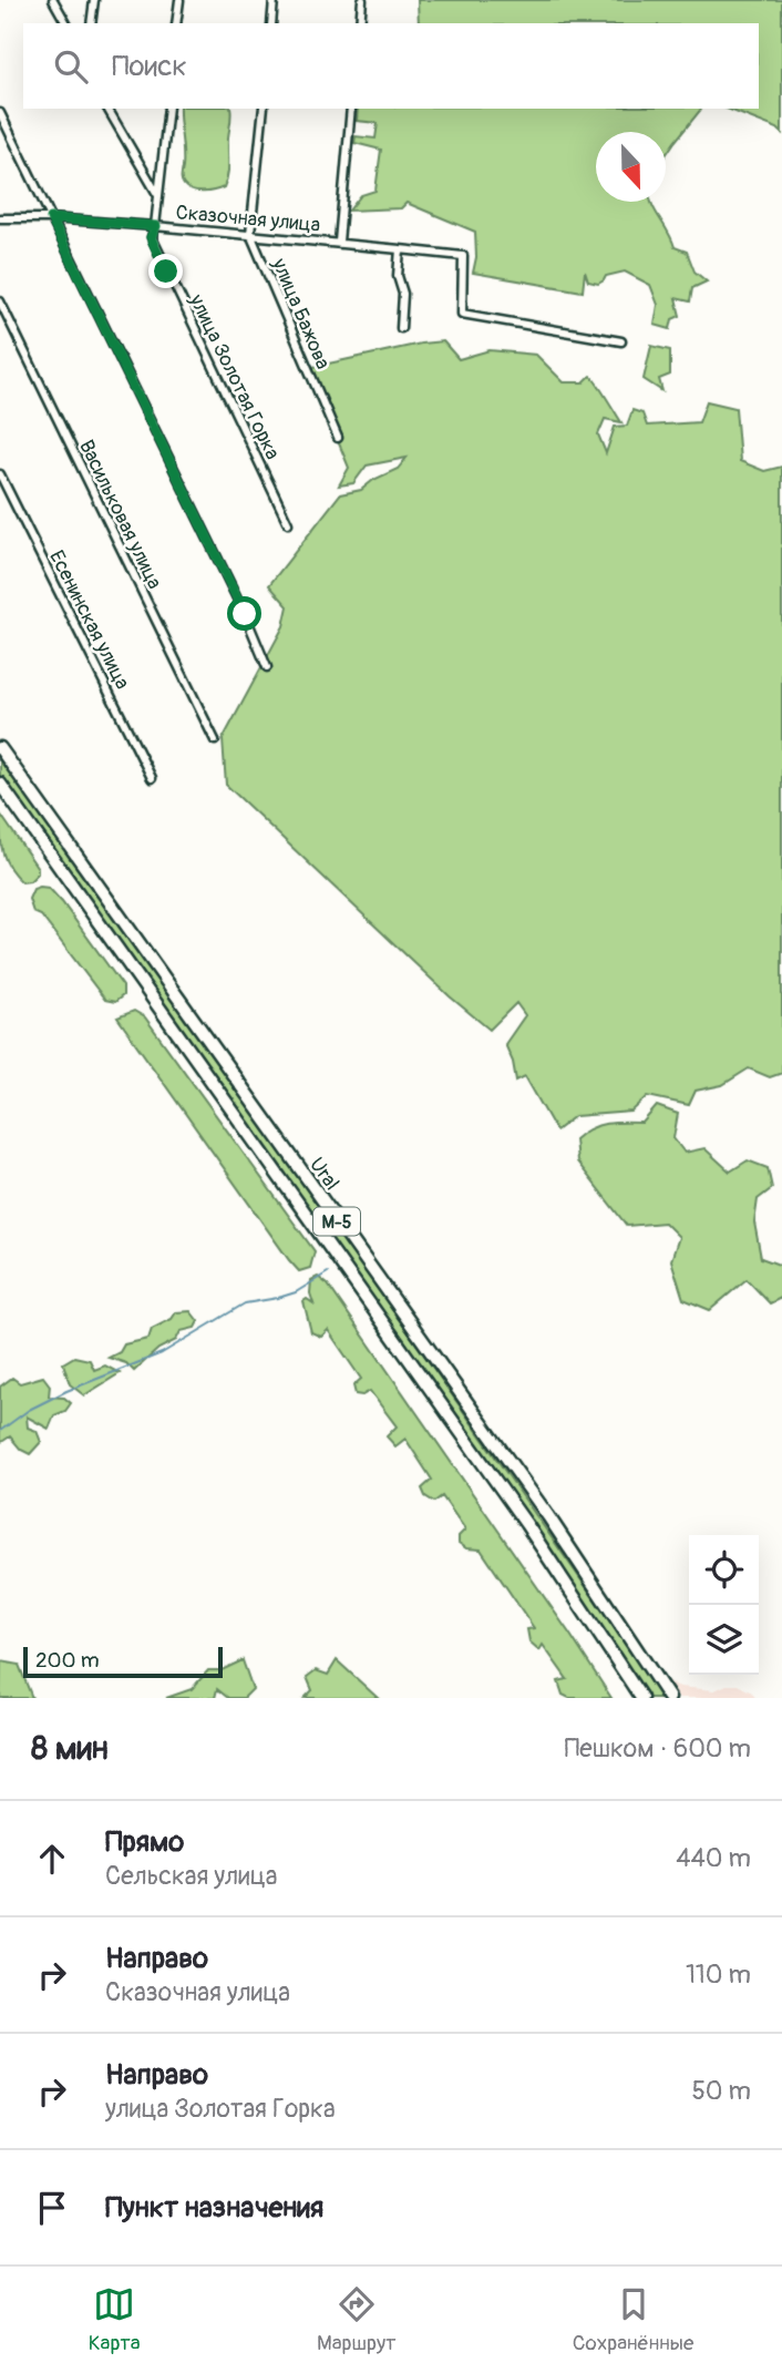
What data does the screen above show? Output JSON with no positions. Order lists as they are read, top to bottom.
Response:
{
  "streets": {
    "main road": ["Ural", "М-5"],
    "street": [
      "Сказочная улица",
      "улица Бажова",
      "улица Золотая Горка",
      "Васильковая улица",
      "Есенинская улица"
    ]
  },
  "crossings": [
    ["Сказочная улица", "улица Бажова"],
    ["Сказочная улица", "улица Золотая Горка"]
  ],
  "scale_bar": "200 m",
  "north": "bottom",
  "page": {
    "search": "Поиск",
    "scale": "200 m",
    "heading": ["8 мин", "Пешком · 600 m"],
    "list": [
      ["Прямо", "Сельская улица", "440 m"],
      ["Направо", "Сказочная улица", "110 m"],
      ["Направо", "улица Золотая Горка", "50 m"],
      "Пункт назначения"
    ],
    "nav": ["Карта", "Маршрут", "Сохранённые"]
  }
}
